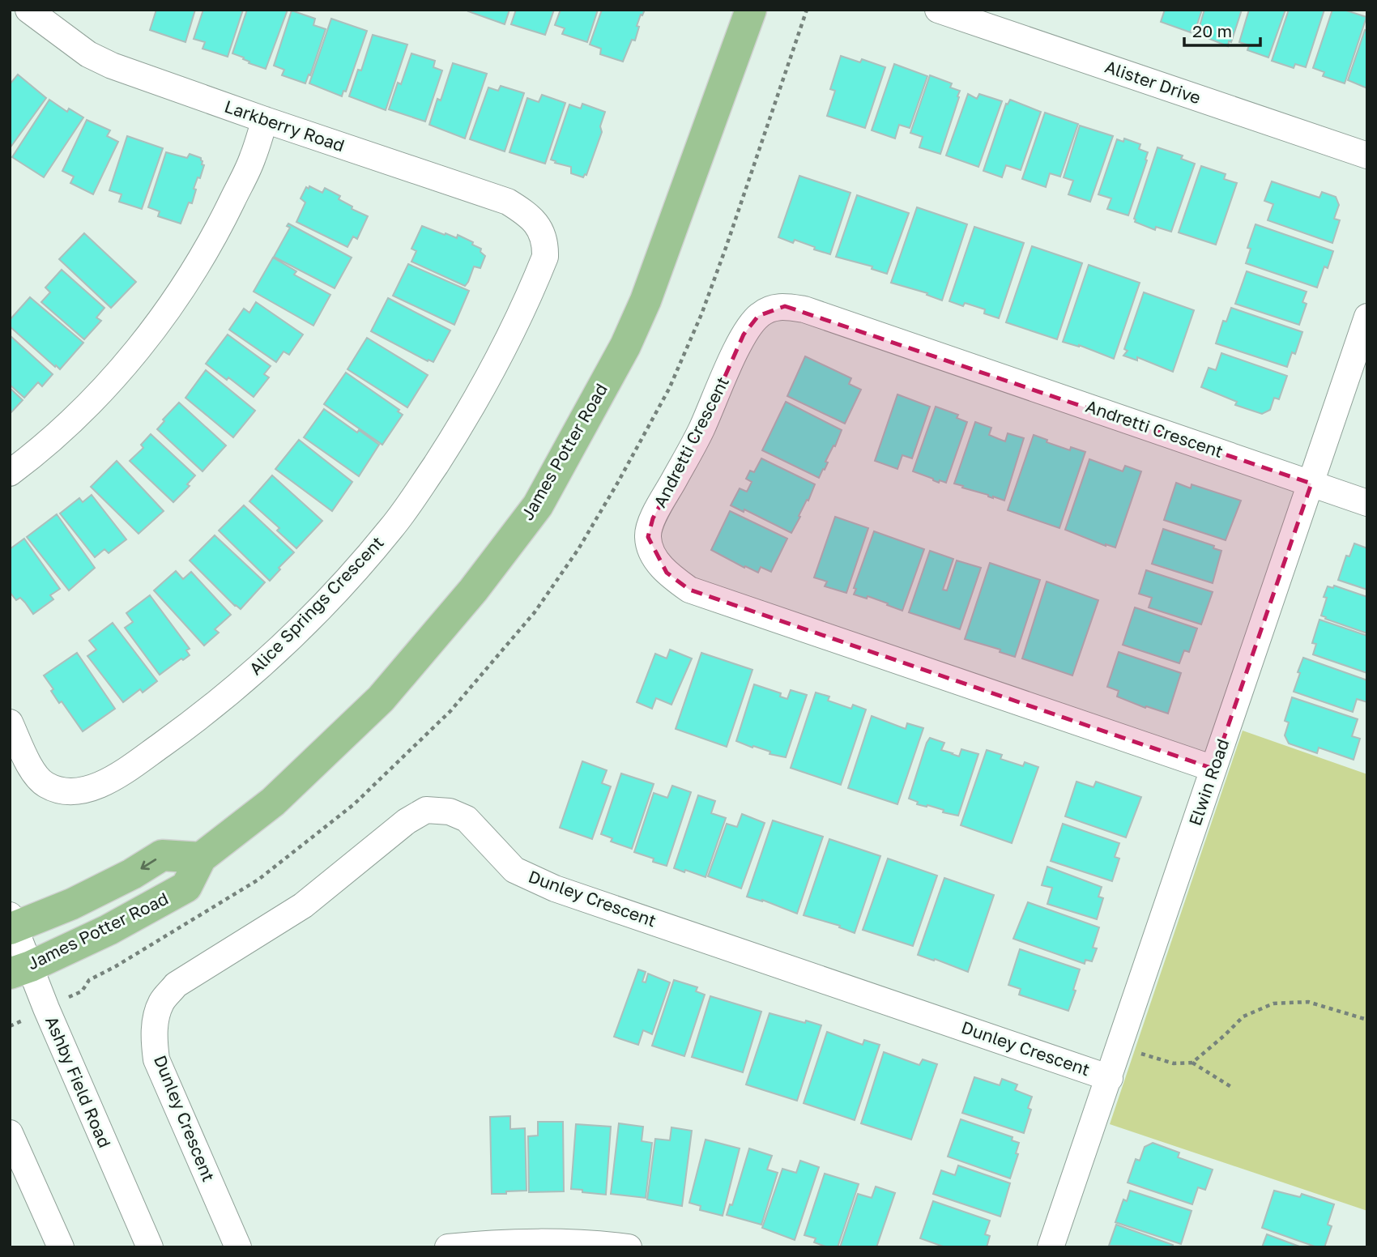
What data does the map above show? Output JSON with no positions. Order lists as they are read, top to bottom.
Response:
{
  "streets": {
    "main road": ["James Potter Road"],
    "street": [
      "Alister Drive",
      "Larkberry Road",
      "Andretti Crescent",
      "Alice Springs Crescent",
      "Elwin Road",
      "Dunley Crescent",
      "Ashby Field Road"
    ]
  },
  "crossings": [
    ["Larkberry Road", "Alice Springs Crescent"],
    ["Andretti Crescent", "Elwin Road"],
    ["James Potter Road", "Ashby Field Road"],
    ["Elwin Road", "Dunley Crescent"]
  ],
  "scale_bar": "20 m"
}
